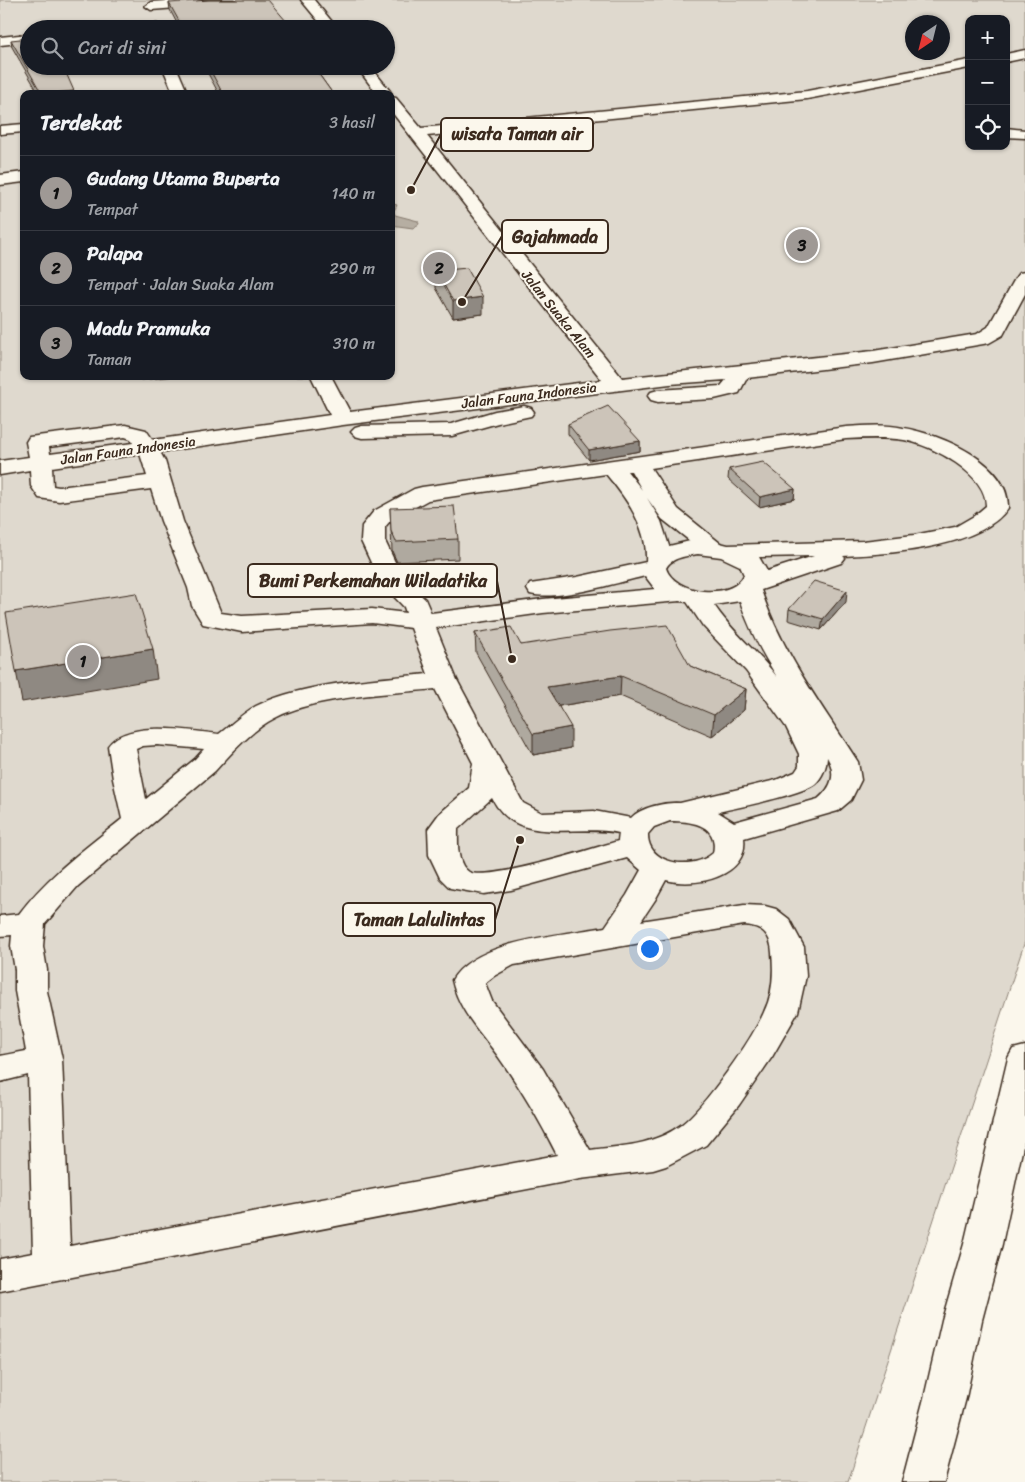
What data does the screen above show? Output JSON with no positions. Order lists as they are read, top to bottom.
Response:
{
  "streets": {
    "main road": ["Jalan Suaka Alam", "Jalan Fauna Indonesia"]
  },
  "crossings": [
    ["Jalan Suaka Alam", "Jalan Fauna Indonesia"]
  ],
  "places": [
    "wisata Taman air",
    "Gajahmada",
    "Bumi Perkemahan Wiladatika",
    "Taman Lalulintas"
  ],
  "north": "bottom left",
  "page": {
    "map_buttons": ["+", "−"],
    "search": "Cari di sini",
    "heading": ["Terdekat", "3 hasil"],
    "list": [
      {
        "mark": "1",
        "name": "Gudang Utama Buperta",
        "note": "Tempat",
        "value": "140 m"
      },
      {
        "mark": "2",
        "name": "Palapa",
        "note": "Tempat · Jalan Suaka Alam",
        "value": "290 m"
      },
      {
        "mark": "3",
        "name": "Madu Pramuka",
        "note": "Taman",
        "value": "310 m"
      }
    ],
    "pins": ["3", "2", "1"]
  }
}
